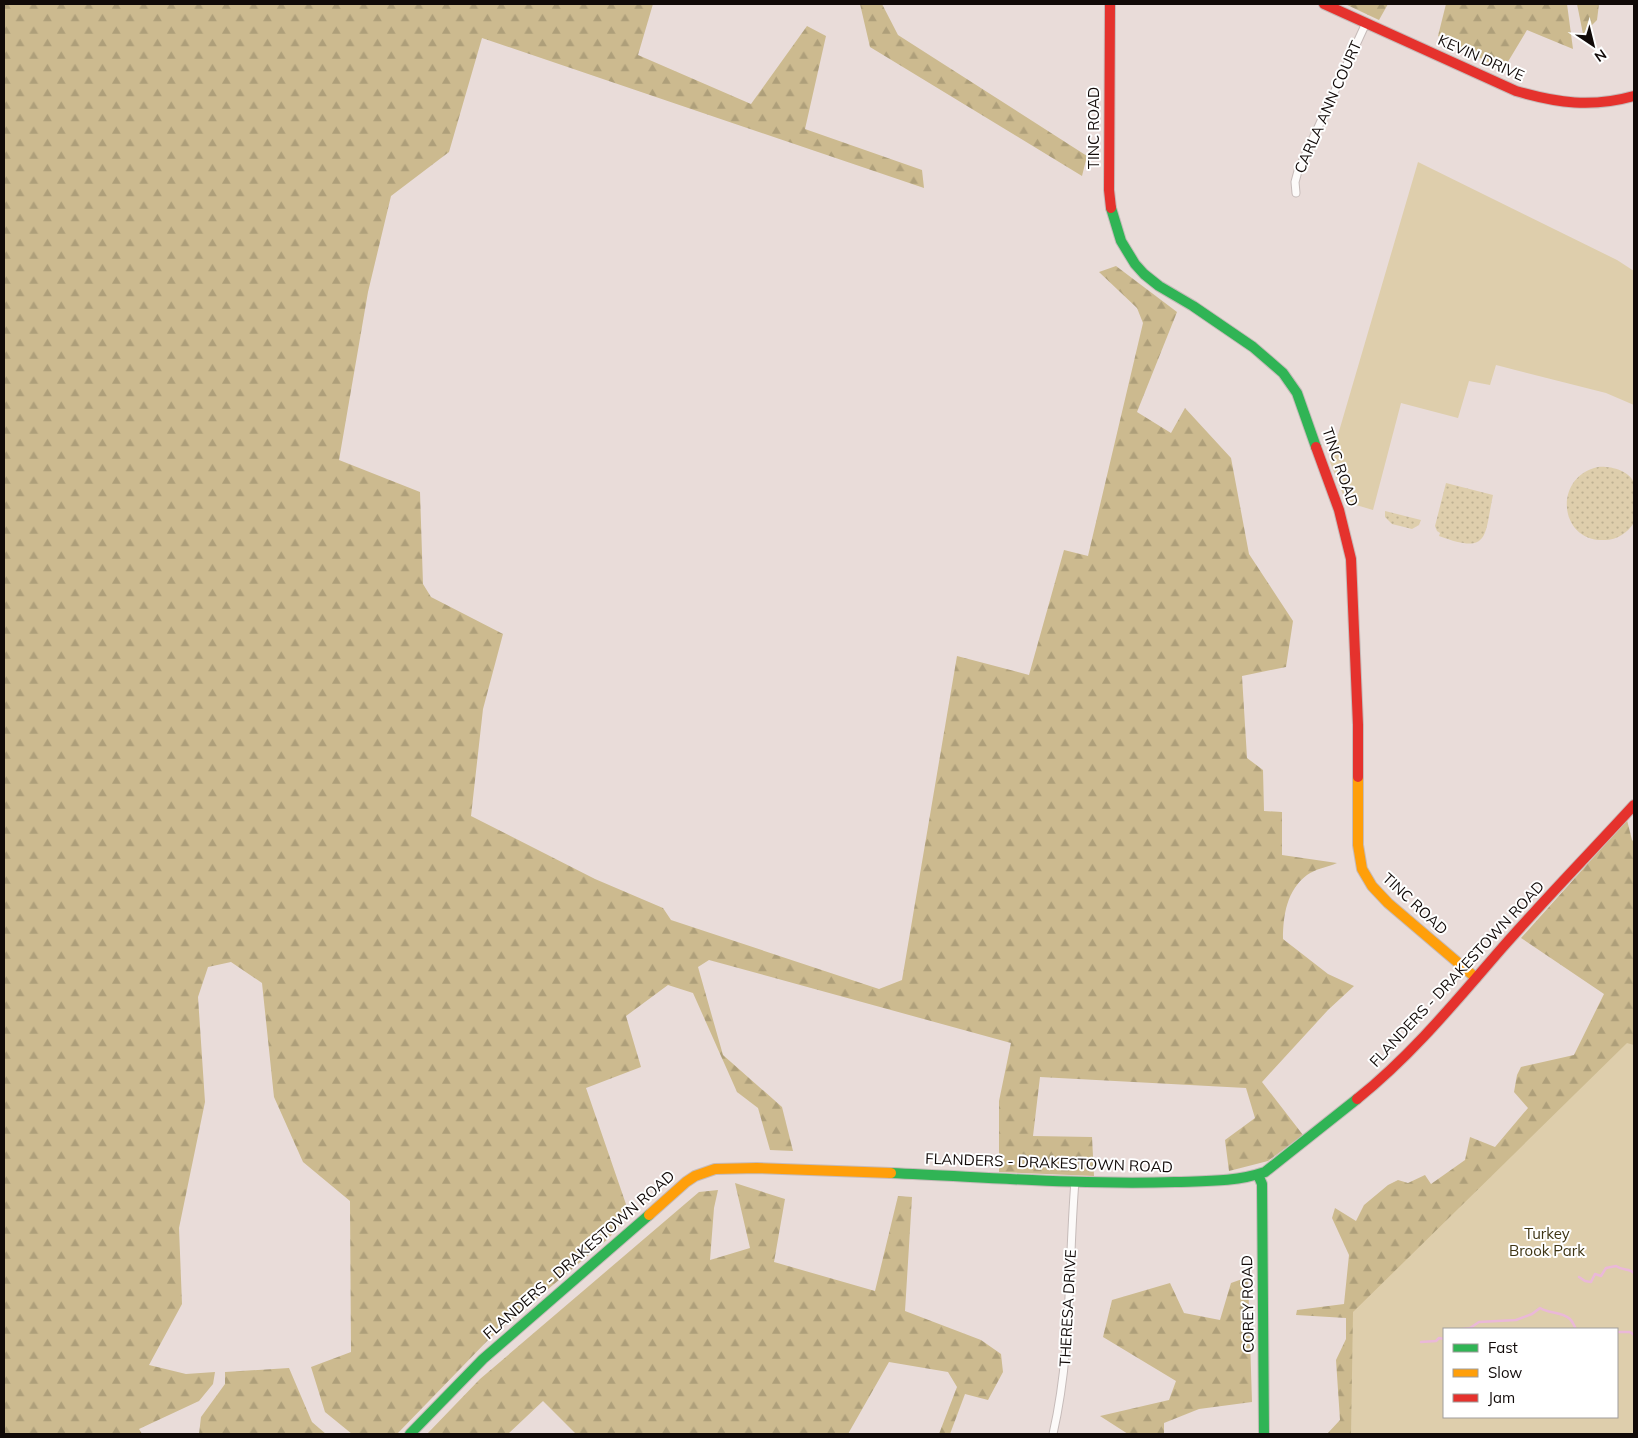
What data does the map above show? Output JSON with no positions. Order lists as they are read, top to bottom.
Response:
{
  "streets": {
    "street": [
      "KEVIN DRIVE",
      "CARLA ANN COURT",
      "TINC ROAD",
      "FLANDERS - DRAKESTOWN ROAD",
      "COREY ROAD",
      "THERESA DRIVE"
    ]
  },
  "crossings": [
    ["KEVIN DRIVE", "CARLA ANN COURT"],
    ["TINC ROAD", "FLANDERS - DRAKESTOWN ROAD"],
    ["FLANDERS - DRAKESTOWN ROAD", "COREY ROAD"],
    ["FLANDERS - DRAKESTOWN ROAD", "THERESA DRIVE"]
  ],
  "parks": ["Turkey Brook Park"],
  "legend": ["Fast", "Slow", "Jam"],
  "north": "bottom right"
}
